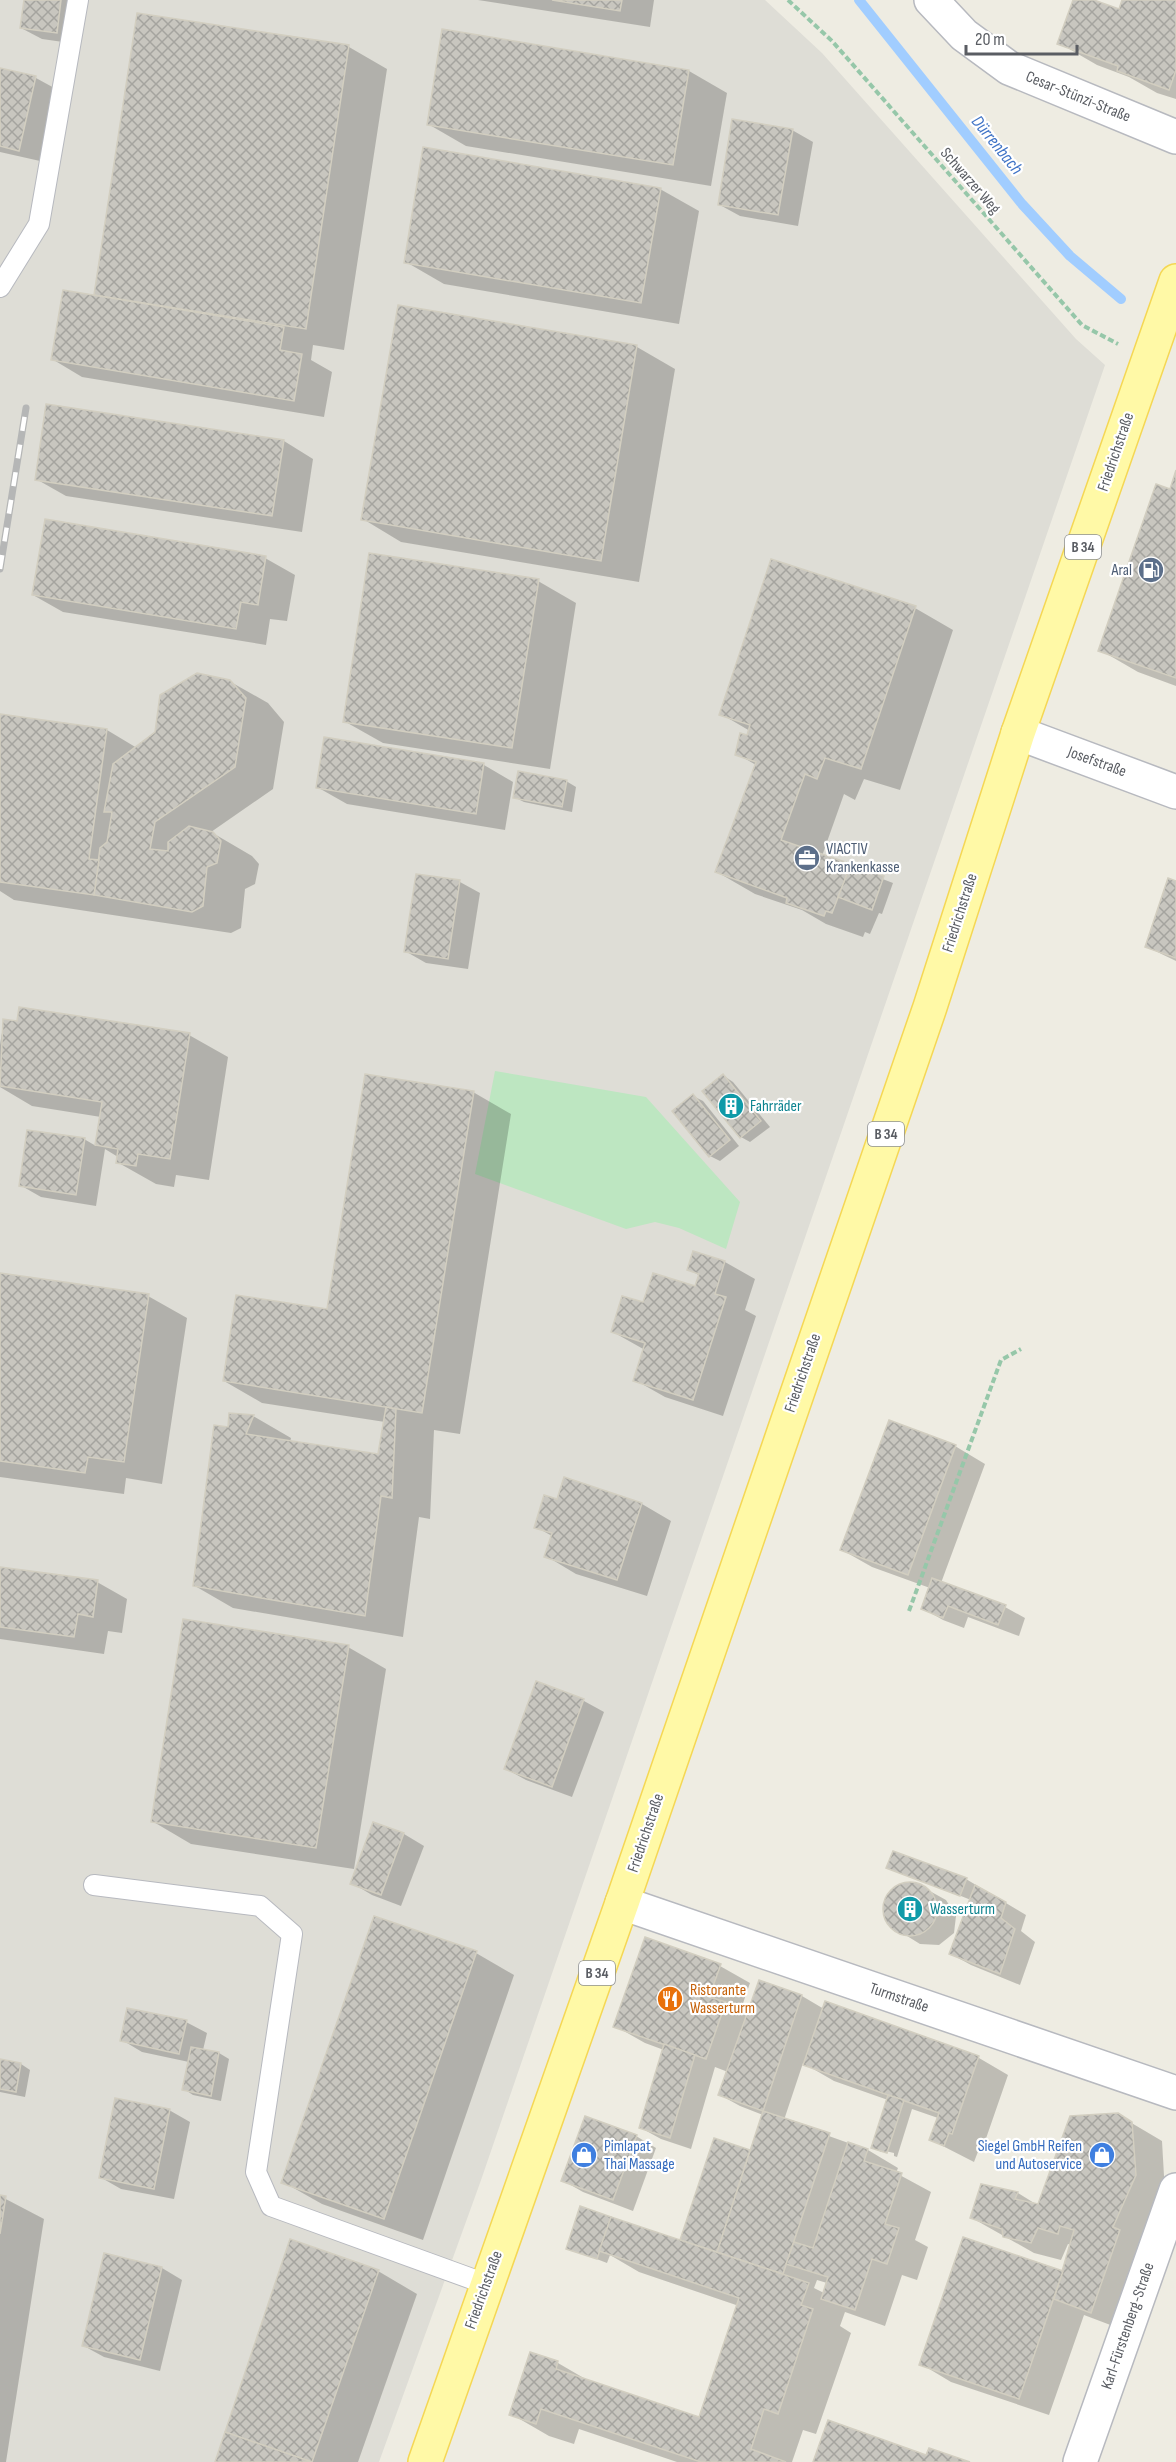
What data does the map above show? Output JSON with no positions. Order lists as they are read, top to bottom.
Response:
{
  "streets": {
    "main road": ["Friedrichstraße", "B 34"],
    "street": [
      "Cesar-Stünzi-Straße",
      "Josefstraße",
      "Turmstraße",
      "Karl-Fürstenberg-Straße"
    ],
    "path": ["Schwarzer Weg"]
  },
  "crossings": [
    ["Schwarzer Weg", "Friedrichstraße"],
    ["Friedrichstraße", "Josefstraße"],
    ["Friedrichstraße", "Turmstraße"]
  ],
  "water": ["Dürrenbach"],
  "places": {
    "fuel station": ["Aral"],
    "office": ["VIACTIV Krankenkasse"],
    "building": ["Fahrräder", "Wasserturm"],
    "restaurant": ["Ristorante Wasserturm"],
    "shop": ["Pimlapat Thai Massage", "Siegel GmbH Reifen und Autoservice"]
  },
  "scale_bar": "20 m"
}
